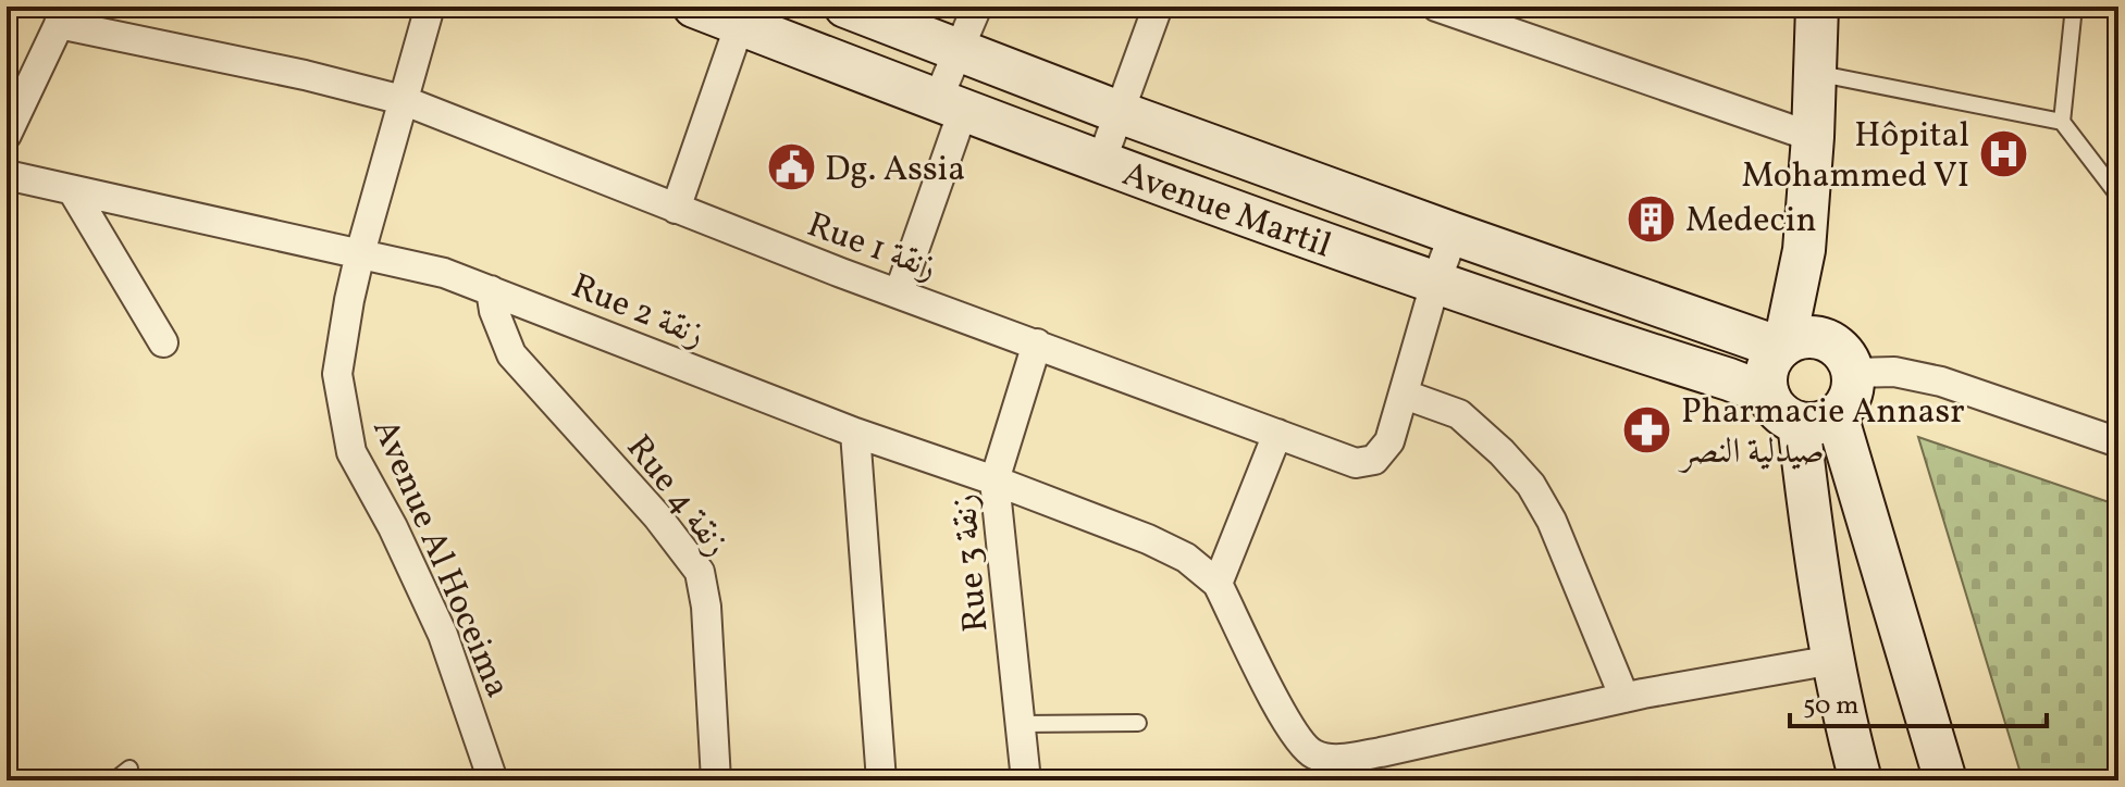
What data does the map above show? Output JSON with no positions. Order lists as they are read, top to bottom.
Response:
{
  "streets": {
    "street": [
      "Avenue Martil",
      "Rue 1 زنقة",
      "Rue 2 زنقة",
      "Rue 4 زنقة",
      "Avenue Al Hoceima",
      "Rue 3 زنقة"
    ]
  },
  "crossings": [
    ["Avenue Martil", "Rue 1 زنقة"],
    ["Rue 1 زنقة", "Avenue Al Hoceima"],
    ["Rue 1 زنقة", "Rue 3 زنقة"],
    ["Rue 2 زنقة", "Rue 4 زنقة"],
    ["Rue 2 زنقة", "Avenue Al Hoceima"],
    ["Rue 2 زنقة", "Rue 3 زنقة"]
  ],
  "places": {
    "hospital": ["Hôpital Mohammed VI"],
    "public building": ["Dg. Assia"],
    "building": ["Medecin"],
    "pharmacy": ["Pharmacie Annasr صيدلية النصر"]
  },
  "scale_bar": "50 m"
}
